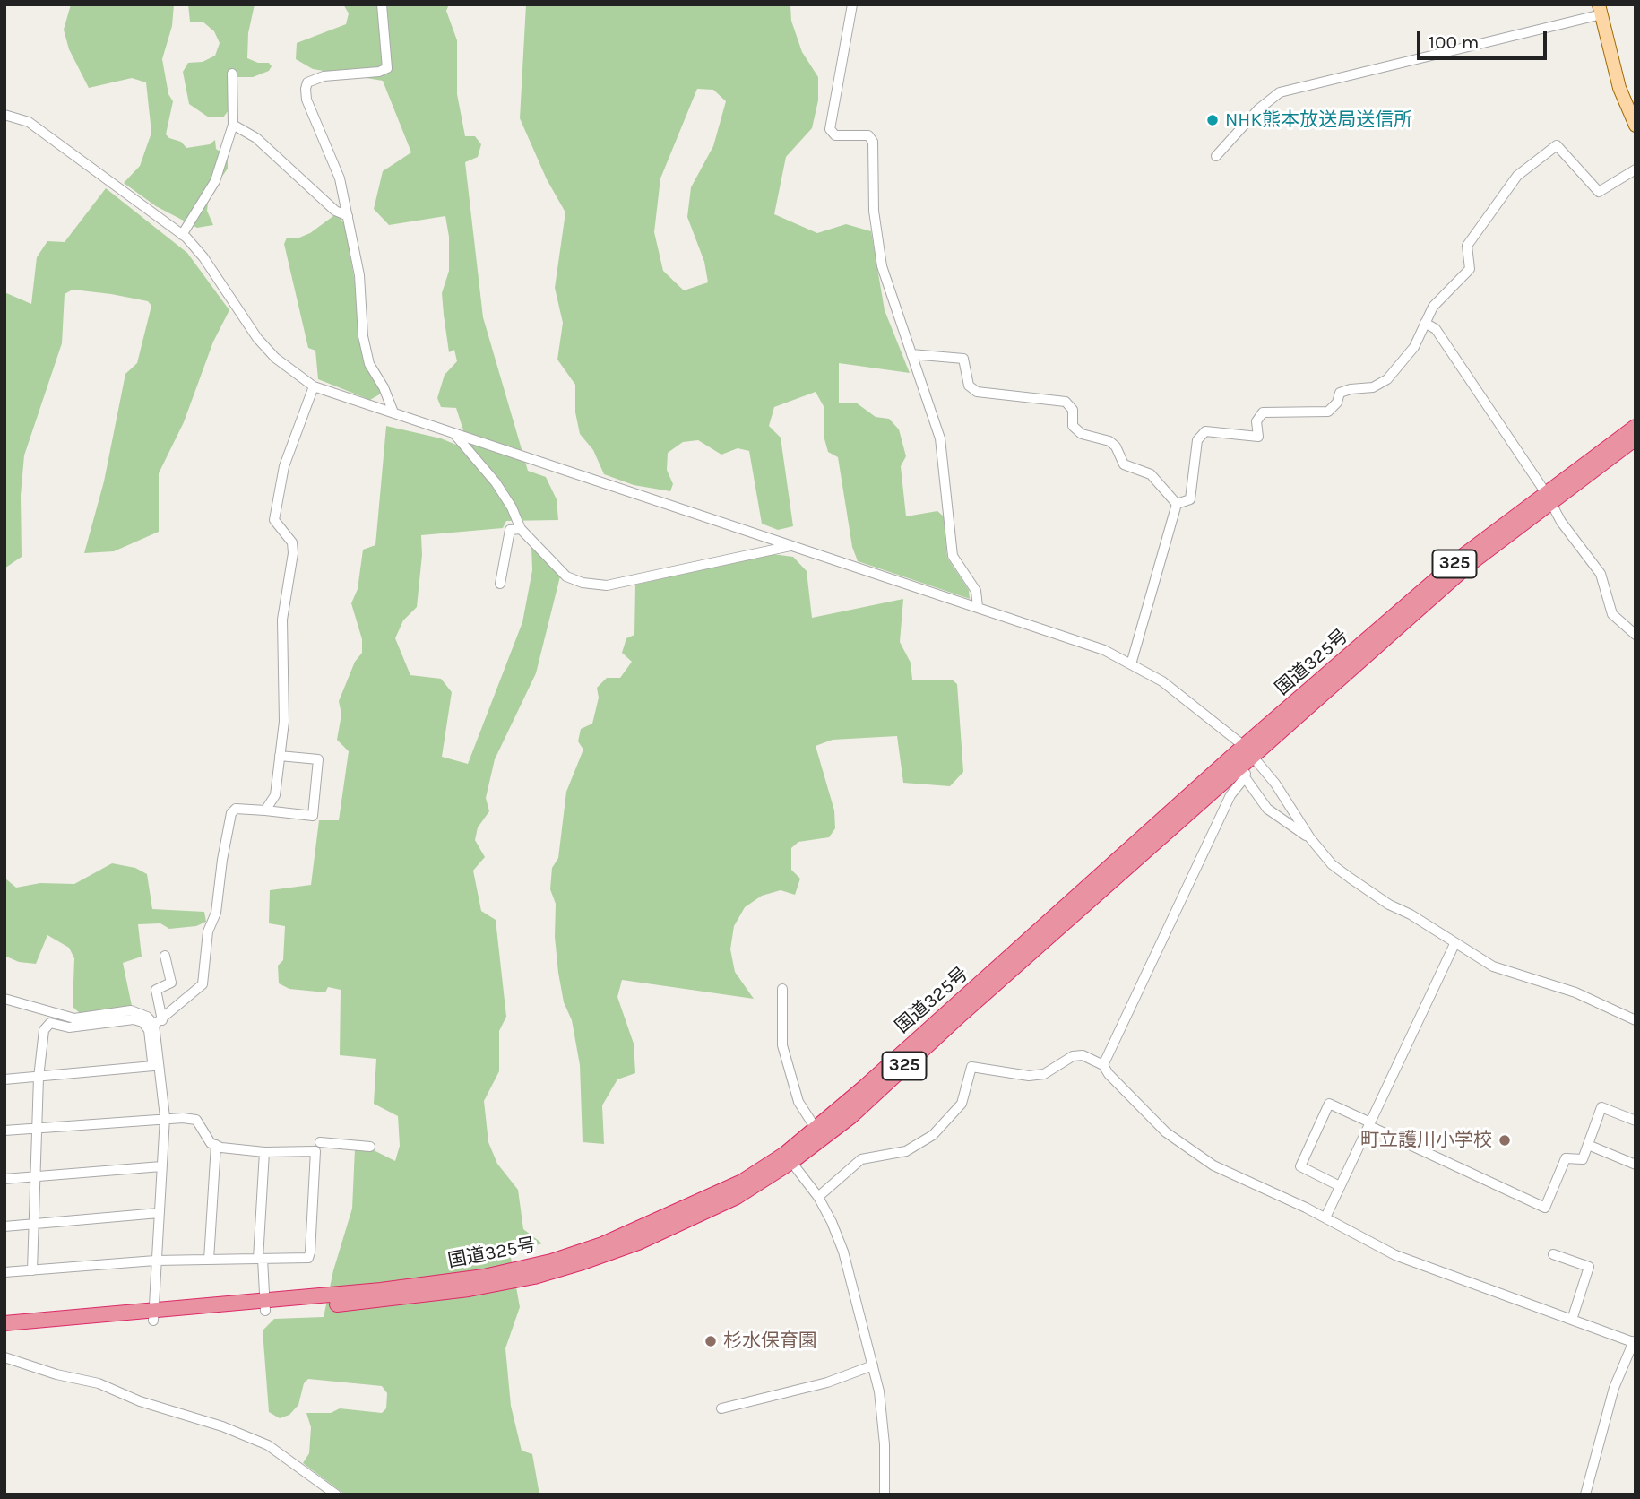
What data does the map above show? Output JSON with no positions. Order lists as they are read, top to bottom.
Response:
{
  "streets": {
    "highway": ["325", "国道325号"]
  },
  "places": ["NHK熊本放送局送信所", "町立護川小学校", "杉水保育園"],
  "scale_bar": "100 m"
}
